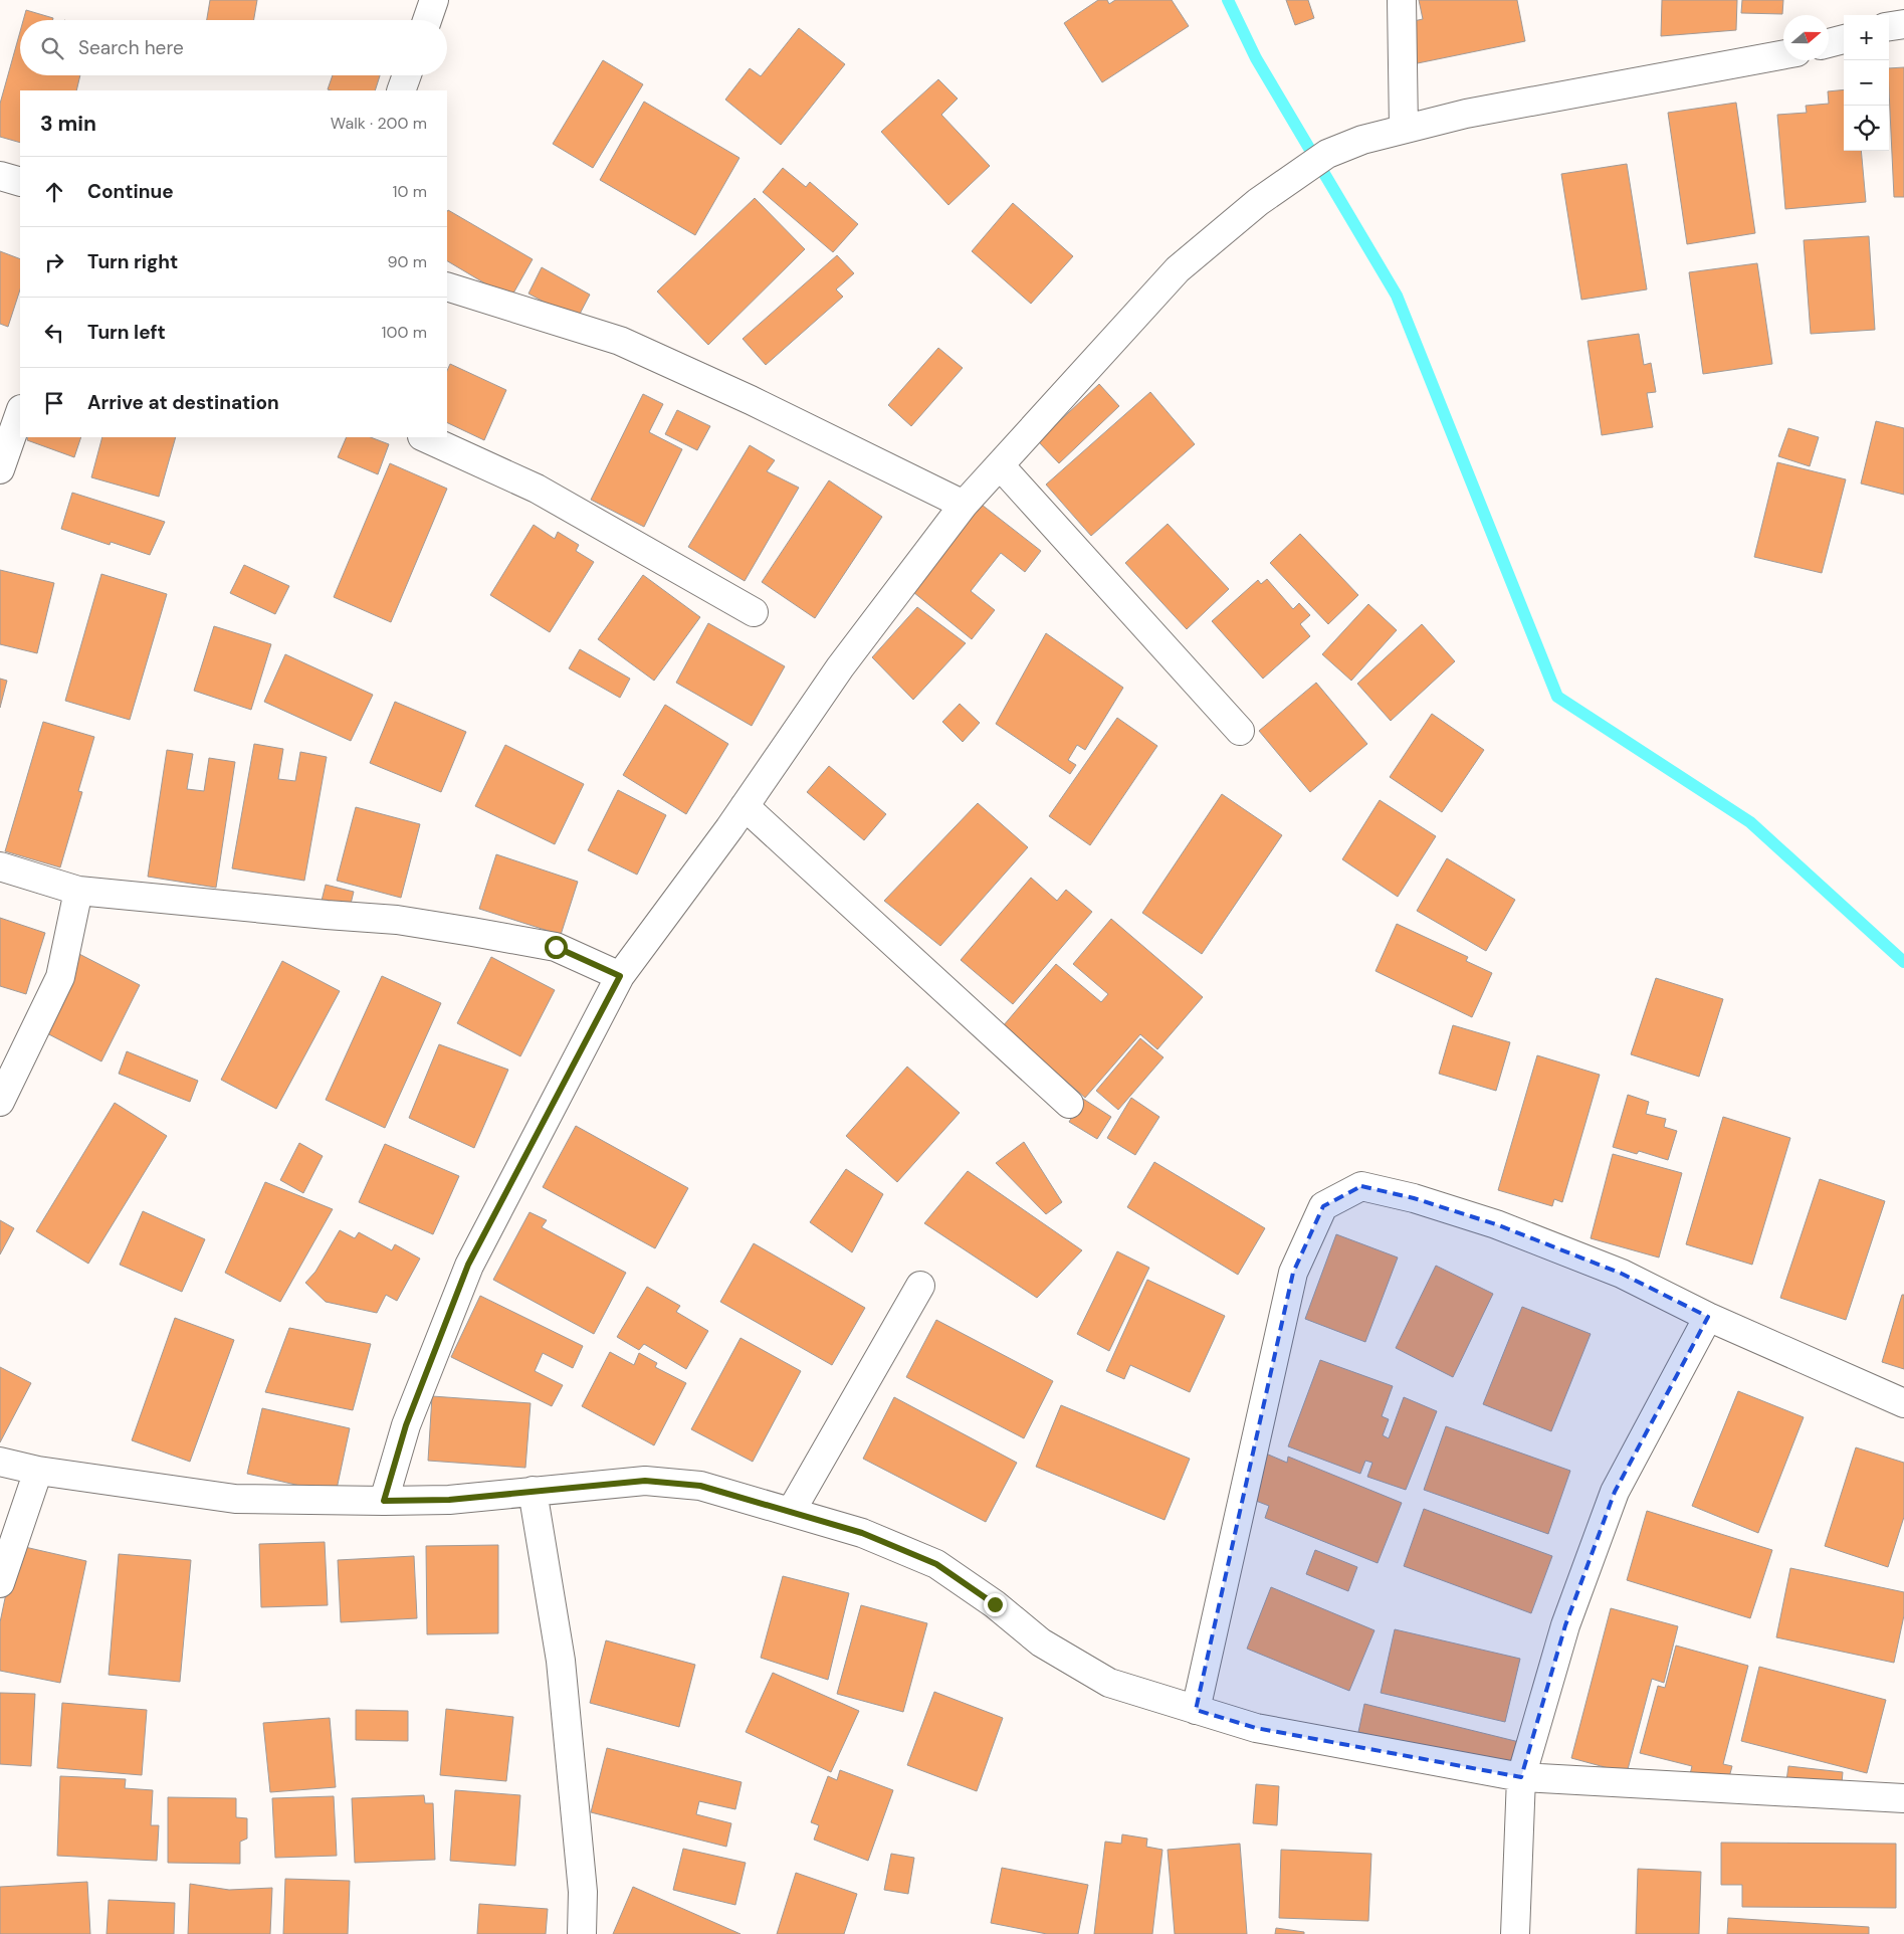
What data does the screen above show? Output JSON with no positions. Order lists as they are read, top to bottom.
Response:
{
  "north": "right",
  "page": {
    "map_buttons": ["+", "−"],
    "search": "Search here",
    "heading": ["3 min", "Walk · 200 m"],
    "list": [
      ["Continue", "10 m"],
      ["Turn right", "90 m"],
      ["Turn left", "100 m"],
      "Arrive at destination"
    ]
  }
}
